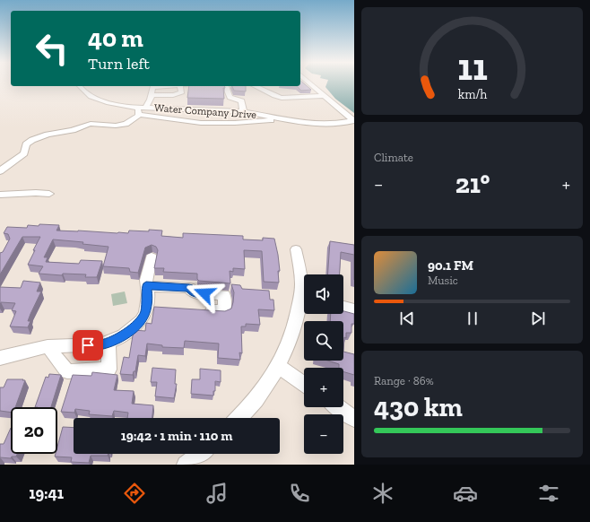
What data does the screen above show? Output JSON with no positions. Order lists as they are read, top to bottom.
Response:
{
  "streets": {
    "street": ["Water Company Drive"]
  },
  "page": {
    "turn": ["40 m", "Turn left"],
    "tile": [
      "Climate",
      ["Range · 86%", "430 km"]
    ],
    "heat": ["−", "21°", "+"],
    "song": ["90.1 FM", "Music"],
    "map_buttons": ["+", "−"],
    "limit": "20",
    "trip": "19:42 · 1 min · 110 m",
    "tabs": "19:41",
    "gauge": ["11", "km/h"]
  }
}
